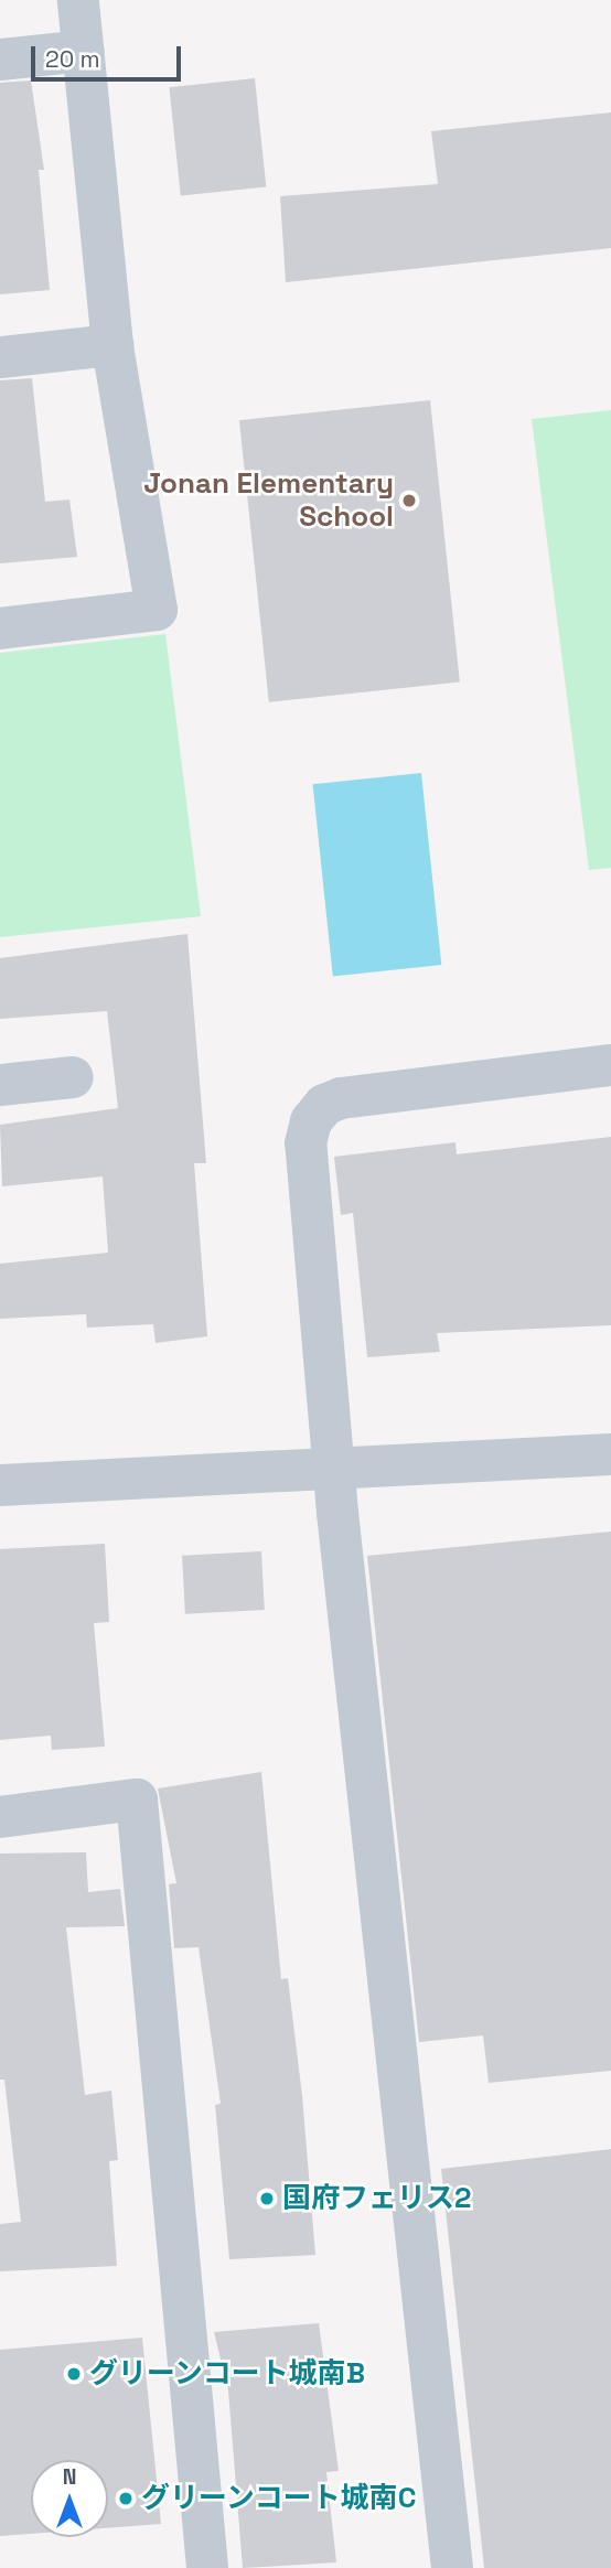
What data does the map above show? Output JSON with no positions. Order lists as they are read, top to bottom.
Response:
{
  "places": [
    "Jonan Elementary School",
    "国府フェリス2",
    "グリーンコート城南B",
    "グリーンコート城南C"
  ],
  "scale_bar": "20 m",
  "north": "top"
}
